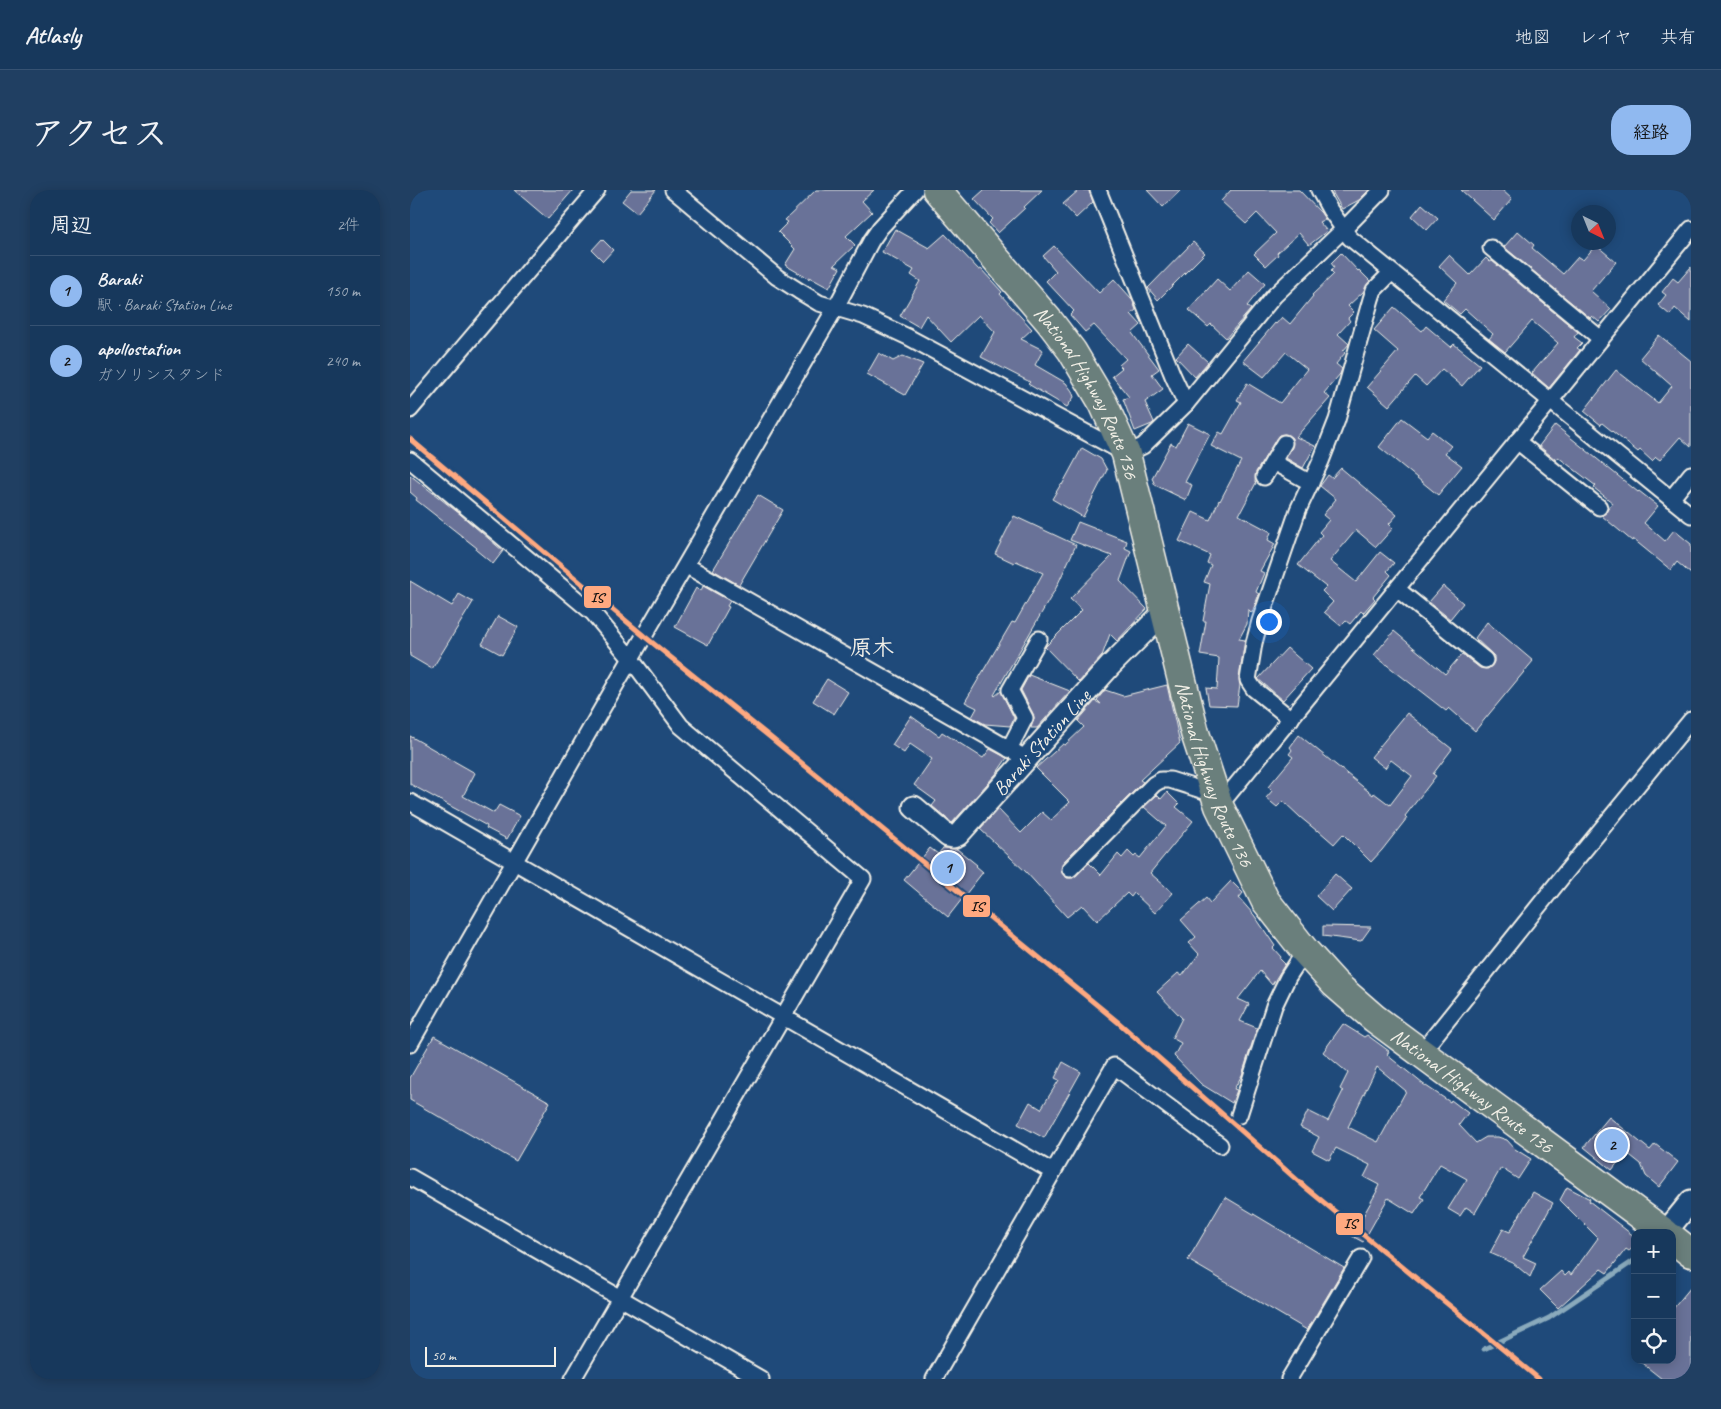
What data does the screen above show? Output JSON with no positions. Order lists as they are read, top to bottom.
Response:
{
  "streets": {
    "highway": ["National Highway Route 136"],
    "main road": ["Baraki Station Line"]
  },
  "crossings": [
    ["National Highway Route 136", "Baraki Station Line"]
  ],
  "districts": ["原木"],
  "lines": ["transit line IS"],
  "scale_bar": "50 m",
  "north": "bottom right",
  "page": {
    "header": "Atlasly",
    "nav": ["地図", "レイヤ", "共有"],
    "title": "アクセス",
    "buttons": "経路",
    "heading": ["周辺", "2件"],
    "list": [
      {
        "mark": "1",
        "name": "Baraki",
        "note": "駅 · Baraki Station Line",
        "value": "150 m"
      },
      {
        "mark": "2",
        "name": "apollostation",
        "note": "ガソリンスタンド",
        "value": "240 m"
      }
    ],
    "pins": ["1", "2"],
    "map_buttons": ["+", "−"],
    "scale": "50 m"
  }
}
